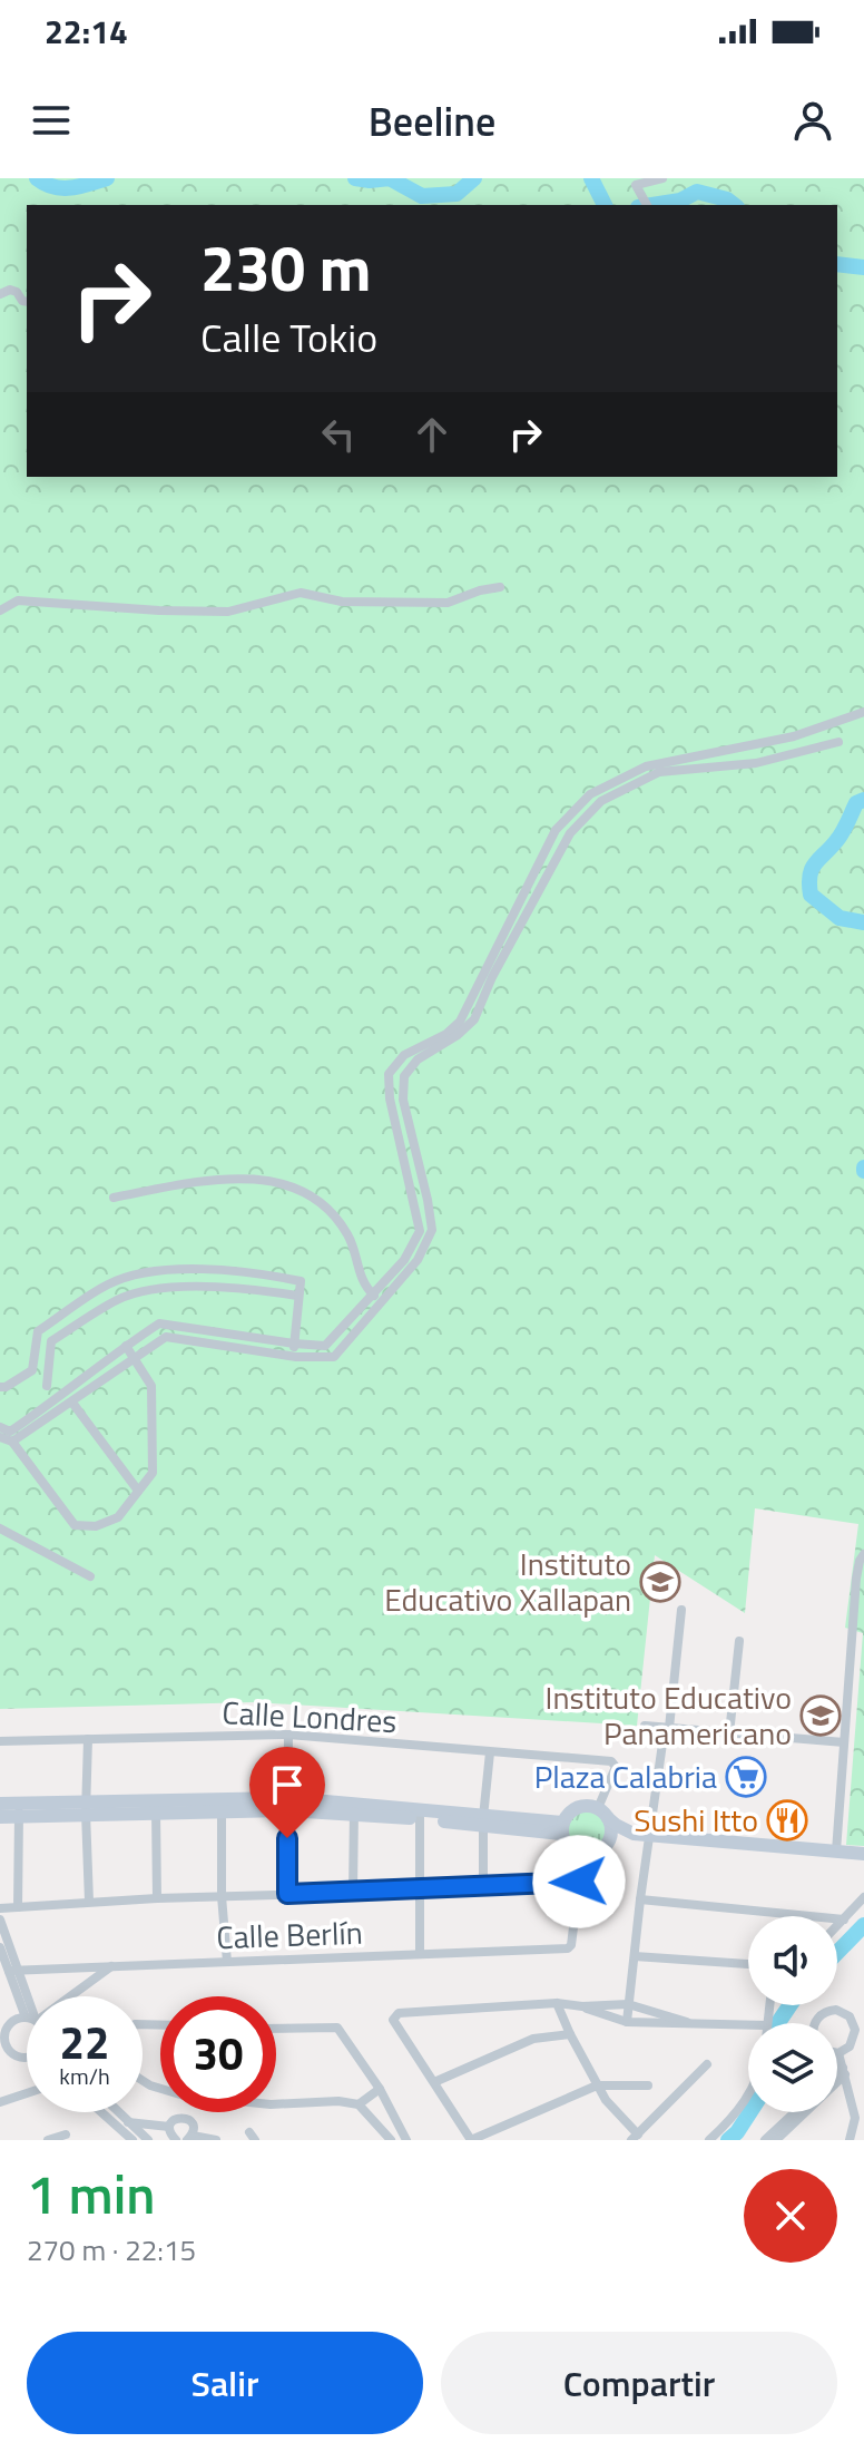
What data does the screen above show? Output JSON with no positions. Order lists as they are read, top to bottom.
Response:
{
  "streets": {
    "street": ["Calle Londres", "Calle Berlín"]
  },
  "places": {
    "school or university": ["Instituto Educativo Xallapan", "Instituto Educativo Panamericano"],
    "supermarket": ["Plaza Calabria"],
    "restaurant": ["Sushi Itto"]
  },
  "page": {
    "status": "22:14",
    "header": "Beeline",
    "turn": ["230 m", "Calle Tokio"],
    "speed": "22 km/h",
    "limit": "30",
    "heading": ["1 min", "270 m · 22:15"],
    "buttons": ["Salir", "Compartir"]
  }
}
